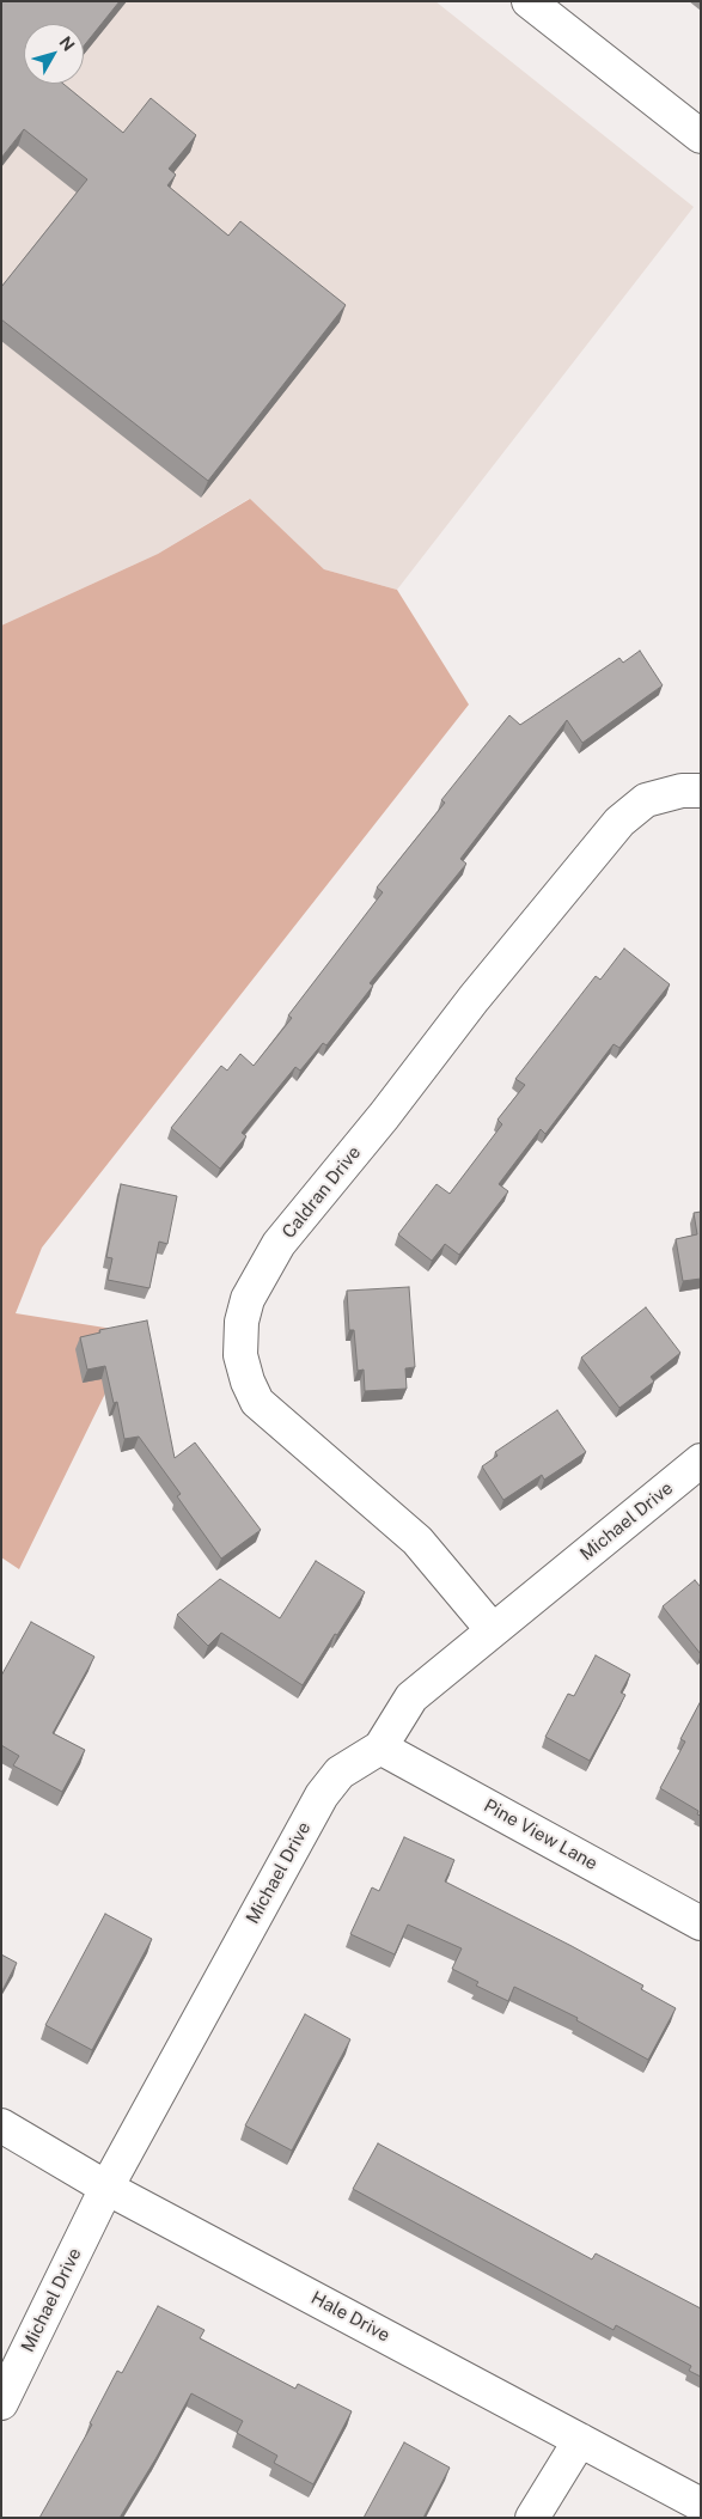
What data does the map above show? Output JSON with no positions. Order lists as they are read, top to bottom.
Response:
{
  "streets": {
    "street": [
      "Caldran Drive",
      "Michael Drive",
      "Pine View Lane",
      "Hale Drive"
    ]
  },
  "crossings": [
    ["Caldran Drive", "Michael Drive"],
    ["Michael Drive", "Pine View Lane"],
    ["Michael Drive", "Hale Drive"]
  ],
  "north": "top right"
}
